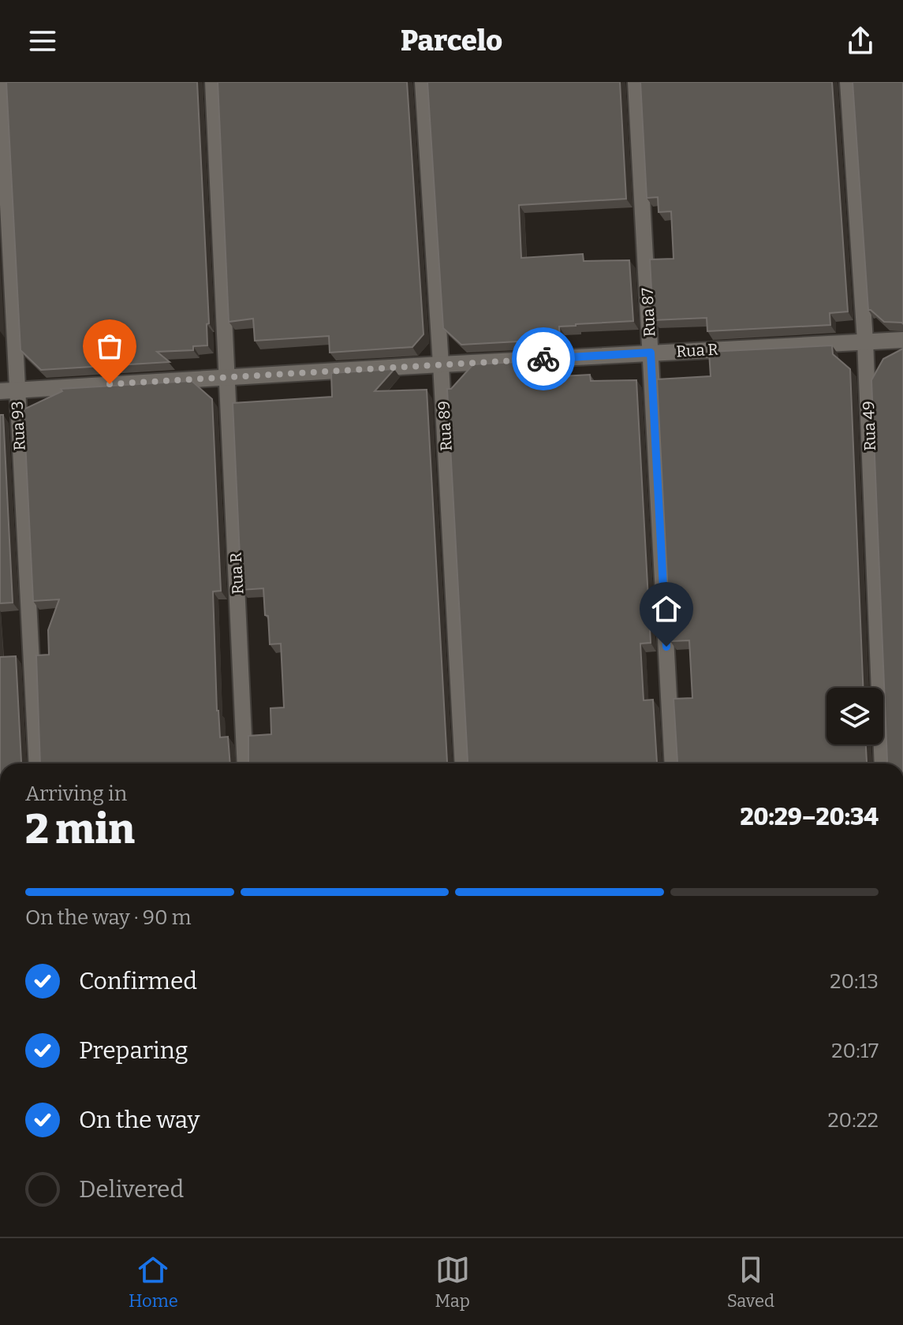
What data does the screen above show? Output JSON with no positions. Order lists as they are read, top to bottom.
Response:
{
  "streets": {
    "street": [
      "Rua 87",
      "Rua R",
      "Rua 93",
      "Rua 89",
      "Rua 49"
    ]
  },
  "crossings": [
    ["Rua 87", "Rua R"],
    ["Rua R", "Rua 93"],
    ["Rua R", "Rua 89"],
    ["Rua R", "Rua 49"]
  ],
  "page": {
    "header": "Parcelo",
    "heading": ["2 min", "Arriving in", "20:29–20:34"],
    "bar": "On the way · 90 m",
    "list": [
      ["Confirmed", "20:13"],
      ["Preparing", "20:17"],
      ["On the way", "20:22"],
      "Delivered"
    ],
    "tabs": ["Home", "Map", "Saved"]
  }
}
